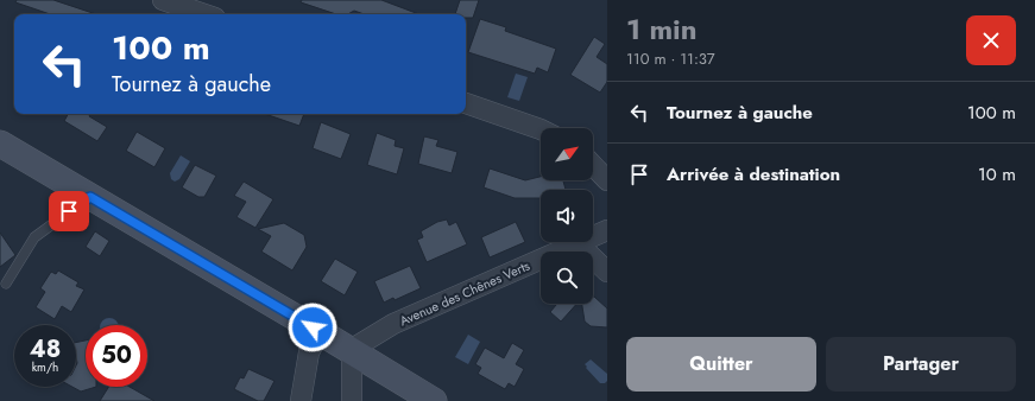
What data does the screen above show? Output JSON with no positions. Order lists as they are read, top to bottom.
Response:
{
  "streets": {
    "street": ["Avenue des Chênes Verts"]
  },
  "north": "top right",
  "page": {
    "heading": ["1 min", "110 m · 11:37"],
    "turn": ["100 m", "Tournez à gauche"],
    "list": [
      {
        "name": "Tournez à gauche",
        "value": "100 m"
      },
      {
        "name": "Arrivée à destination",
        "value": "10 m"
      }
    ],
    "speed": "48 km/h",
    "limit": "50",
    "buttons": ["Quitter", "Partager"]
  }
}
